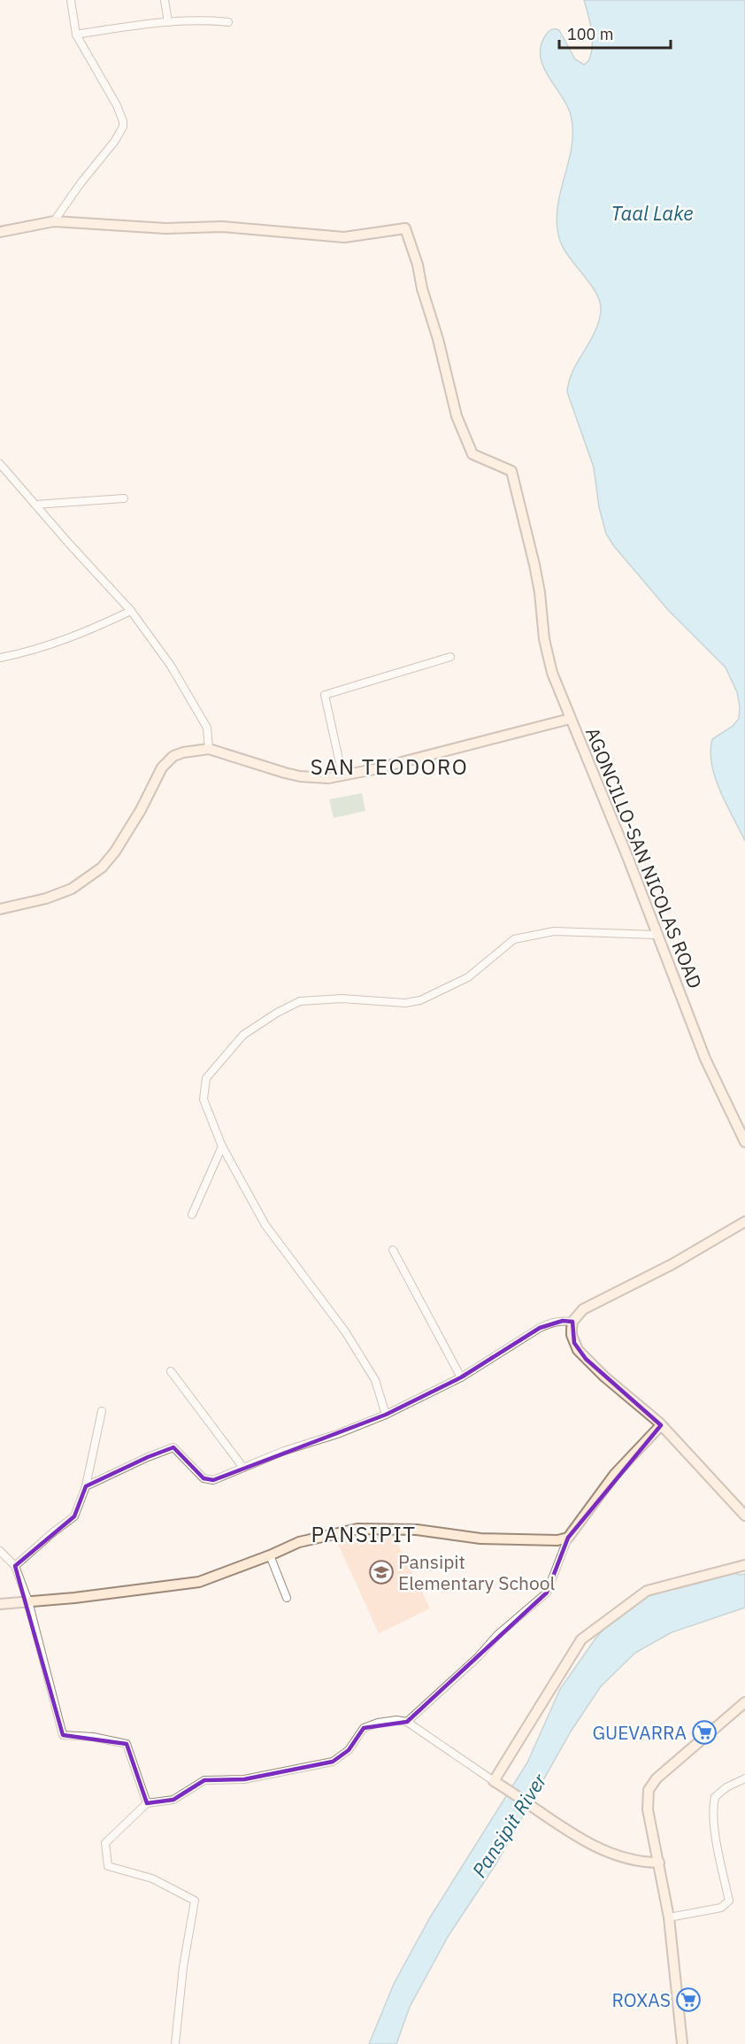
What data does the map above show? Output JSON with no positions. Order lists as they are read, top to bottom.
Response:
{
  "streets": {
    "main road": ["AGONCILLO-SAN NICOLAS ROAD"]
  },
  "districts": ["SAN TEODORO", "PANSIPIT"],
  "water": ["Taal Lake", "Pansipit River"],
  "places": {
    "school or university": ["Pansipit Elementary School"],
    "supermarket": ["GUEVARRA", "ROXAS"]
  },
  "scale_bar": "100 m"
}
